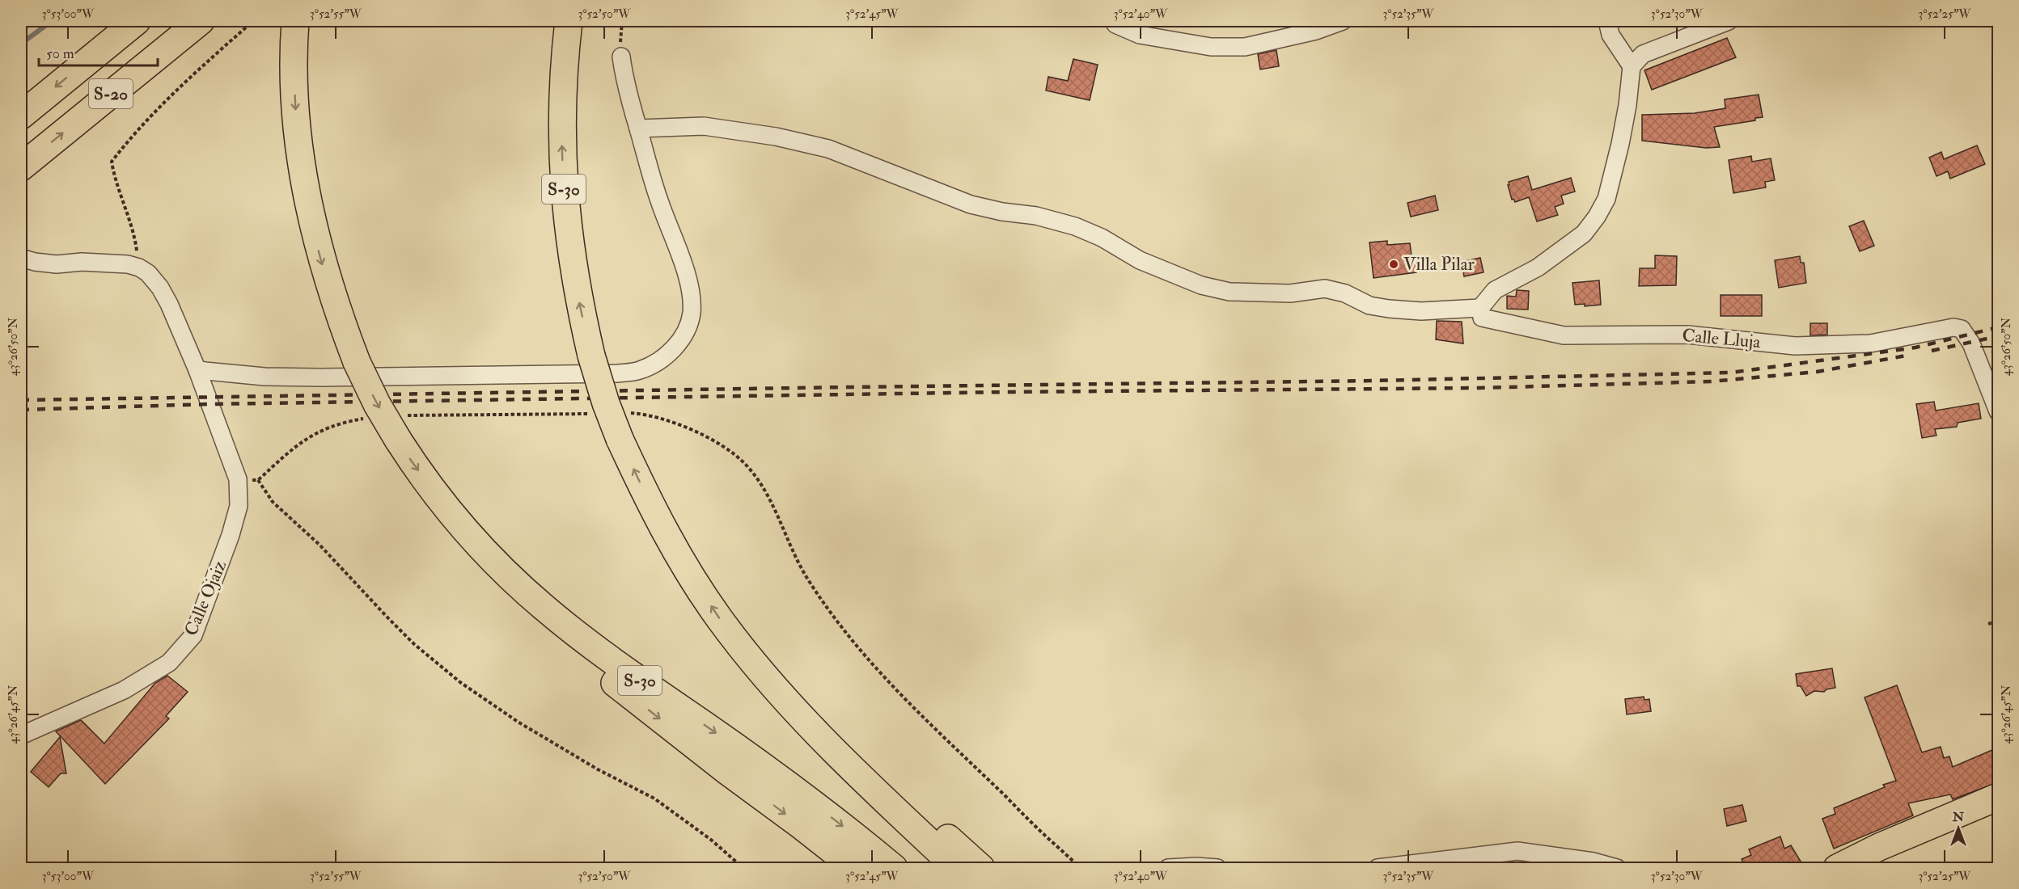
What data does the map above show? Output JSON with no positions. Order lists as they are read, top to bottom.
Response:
{
  "streets": {
    "highway": ["S-20", "S-30"],
    "street": ["Calle Lluja", "Calle Ojaiz"]
  },
  "places": ["Villa Pilar"],
  "scale_bar": "50 m",
  "north": "top",
  "coordinates": [
    "3°53'00\"W",
    "3°52'55\"W",
    "3°52'50\"W",
    "3°52'45\"W",
    "3°52'40\"W",
    "3°52'35\"W",
    "3°52'30\"W",
    "3°52'25\"W",
    "43°26'50\"N",
    "43°26'45\"N"
  ]
}
